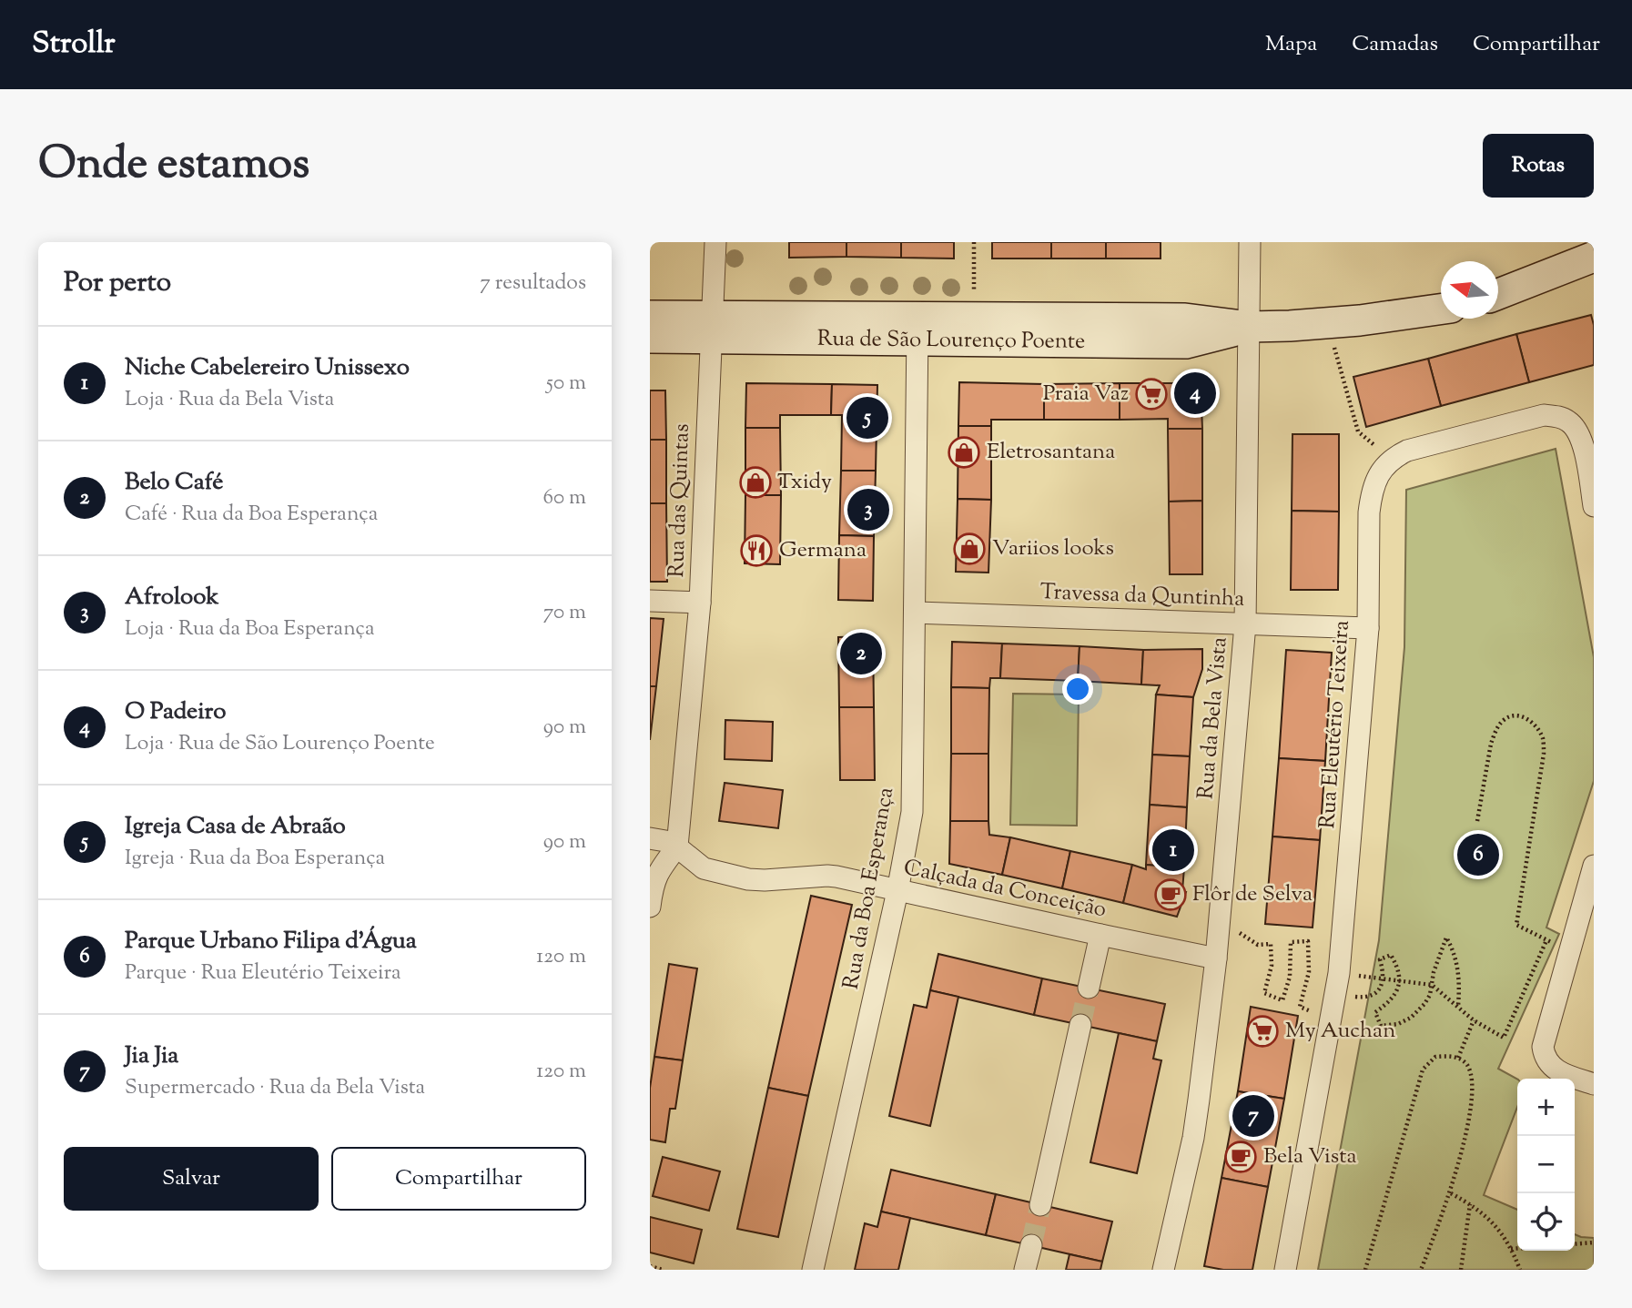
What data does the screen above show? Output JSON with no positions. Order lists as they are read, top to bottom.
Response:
{
  "streets": {
    "street": [
      "Rua de São Lourenço Poente",
      "Rua das Quintas",
      "Travessa da Quntinha",
      "Rua da Bela Vista",
      "Rua Eleutério Teixeira",
      "Rua da Boa Esperança",
      "Calçada da Conceição"
    ]
  },
  "crossings": [
    ["Rua de São Lourenço Poente", "Rua das Quintas"],
    ["Rua de São Lourenço Poente", "Rua da Bela Vista"],
    ["Rua de São Lourenço Poente", "Rua da Boa Esperança"],
    ["Rua das Quintas", "Calçada da Conceição"],
    ["Travessa da Quntinha", "Rua da Bela Vista"],
    ["Travessa da Quntinha", "Rua Eleutério Teixeira"],
    ["Travessa da Quntinha", "Rua da Boa Esperança"],
    ["Rua da Bela Vista", "Calçada da Conceição"],
    ["Rua da Boa Esperança", "Calçada da Conceição"]
  ],
  "places": {
    "supermarket": ["Praia Vaz", "My Auchan"],
    "shop": ["Eletrosantana", "Txidy", "Variios looks"],
    "restaurant": ["Germana"],
    "cafe": ["Flôr de Selva", "Bela Vista"]
  },
  "north": "left",
  "page": {
    "header": "Strollr",
    "nav": ["Mapa", "Camadas", "Compartilhar"],
    "title": "Onde estamos",
    "buttons": [
      "Rotas",
      ["Salvar", "Compartilhar"]
    ],
    "heading": ["Por perto", "7 resultados"],
    "list": [
      {
        "mark": "1",
        "name": "Niche Cabelereiro Unissexo",
        "note": "Loja · Rua da Bela Vista",
        "value": "50 m"
      },
      {
        "mark": "2",
        "name": "Belo Café",
        "note": "Café · Rua da Boa Esperança",
        "value": "60 m"
      },
      {
        "mark": "3",
        "name": "Afrolook",
        "note": "Loja · Rua da Boa Esperança",
        "value": "70 m"
      },
      {
        "mark": "4",
        "name": "O Padeiro",
        "note": "Loja · Rua de São Lourenço Poente",
        "value": "90 m"
      },
      {
        "mark": "5",
        "name": "Igreja Casa de Abraão",
        "note": "Igreja · Rua da Boa Esperança",
        "value": "90 m"
      },
      {
        "mark": "6",
        "name": "Parque Urbano Filipa d'Água",
        "note": "Parque · Rua Eleutério Teixeira",
        "value": "120 m"
      },
      {
        "mark": "7",
        "name": "Jia Jia",
        "note": "Supermercado · Rua da Bela Vista",
        "value": "120 m"
      }
    ],
    "pins": [
      "4",
      "5",
      "3",
      "2",
      "1",
      "6",
      "7"
    ],
    "map_buttons": ["+", "−"]
  }
}
